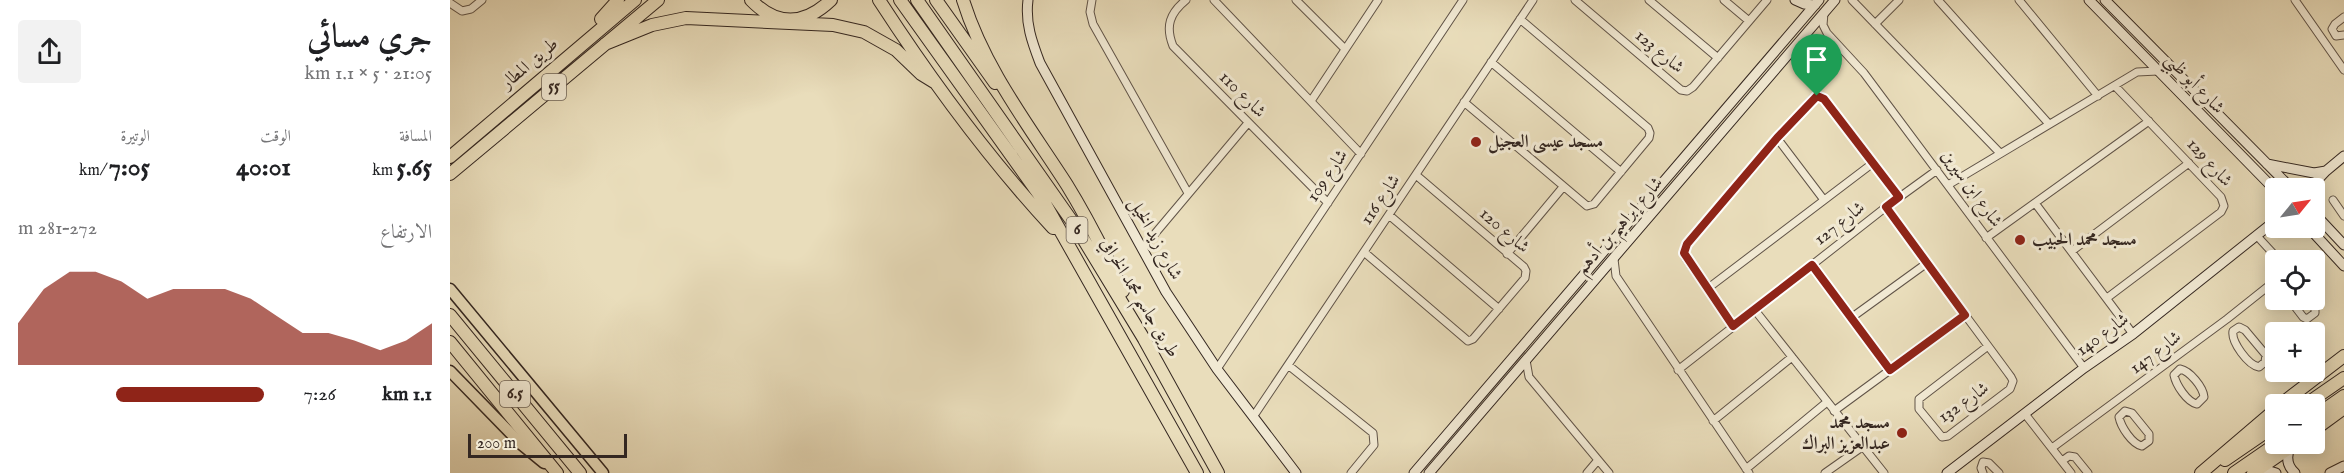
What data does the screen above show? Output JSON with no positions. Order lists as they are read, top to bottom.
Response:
{
  "streets": {
    "highway": [
      "طريق المطار",
      "55",
      "6",
      "طريق جاسم محمد الخرافي",
      "6.5"
    ],
    "street": [
      "شارع 123",
      "شارع أبو ظبي",
      "شارع 110",
      "شارع 129",
      "شارع 109",
      "شارع ابن سيرين",
      "شارع 116",
      "شارع 127",
      "شارع إبراهيم بن أدهم",
      "شارع 120",
      "شارع زيد الخيل",
      "شارع 140",
      "شارع 147",
      "شارع 132"
    ]
  },
  "crossings": [
    ["شارع 110", "شارع 109"],
    ["شارع 109", "شارع زيد الخيل"],
    ["شارع ابن سيرين", "شارع 127"],
    ["شارع ابن سيرين", "شارع 140"],
    ["شارع 116", "شارع 120"],
    ["شارع 116", "شارع زيد الخيل"],
    ["شارع 127", "شارع 132"]
  ],
  "places": ["مسجد عيسى العجيل", "مسجد محمد الحبيب", "مسجد محمد عبدالعزيز البراك"],
  "scale_bar": "200 m",
  "north": "top right",
  "page": {
    "heading": ["جري مسائي", "21:05 · 5 × 1.1 km"],
    "stats": [
      ["المسافة", "5.65 km"],
      ["الوقت", "40:01"],
      ["الوتيرة", "7:05 /km"]
    ],
    "map_buttons": ["+", "−"],
    "chart": ["الارتفاع", "272–281 m"],
    "list": [
      {
        "name": "1.1 km",
        "note": "7:26"
      }
    ],
    "scale": "200 m"
  }
}
